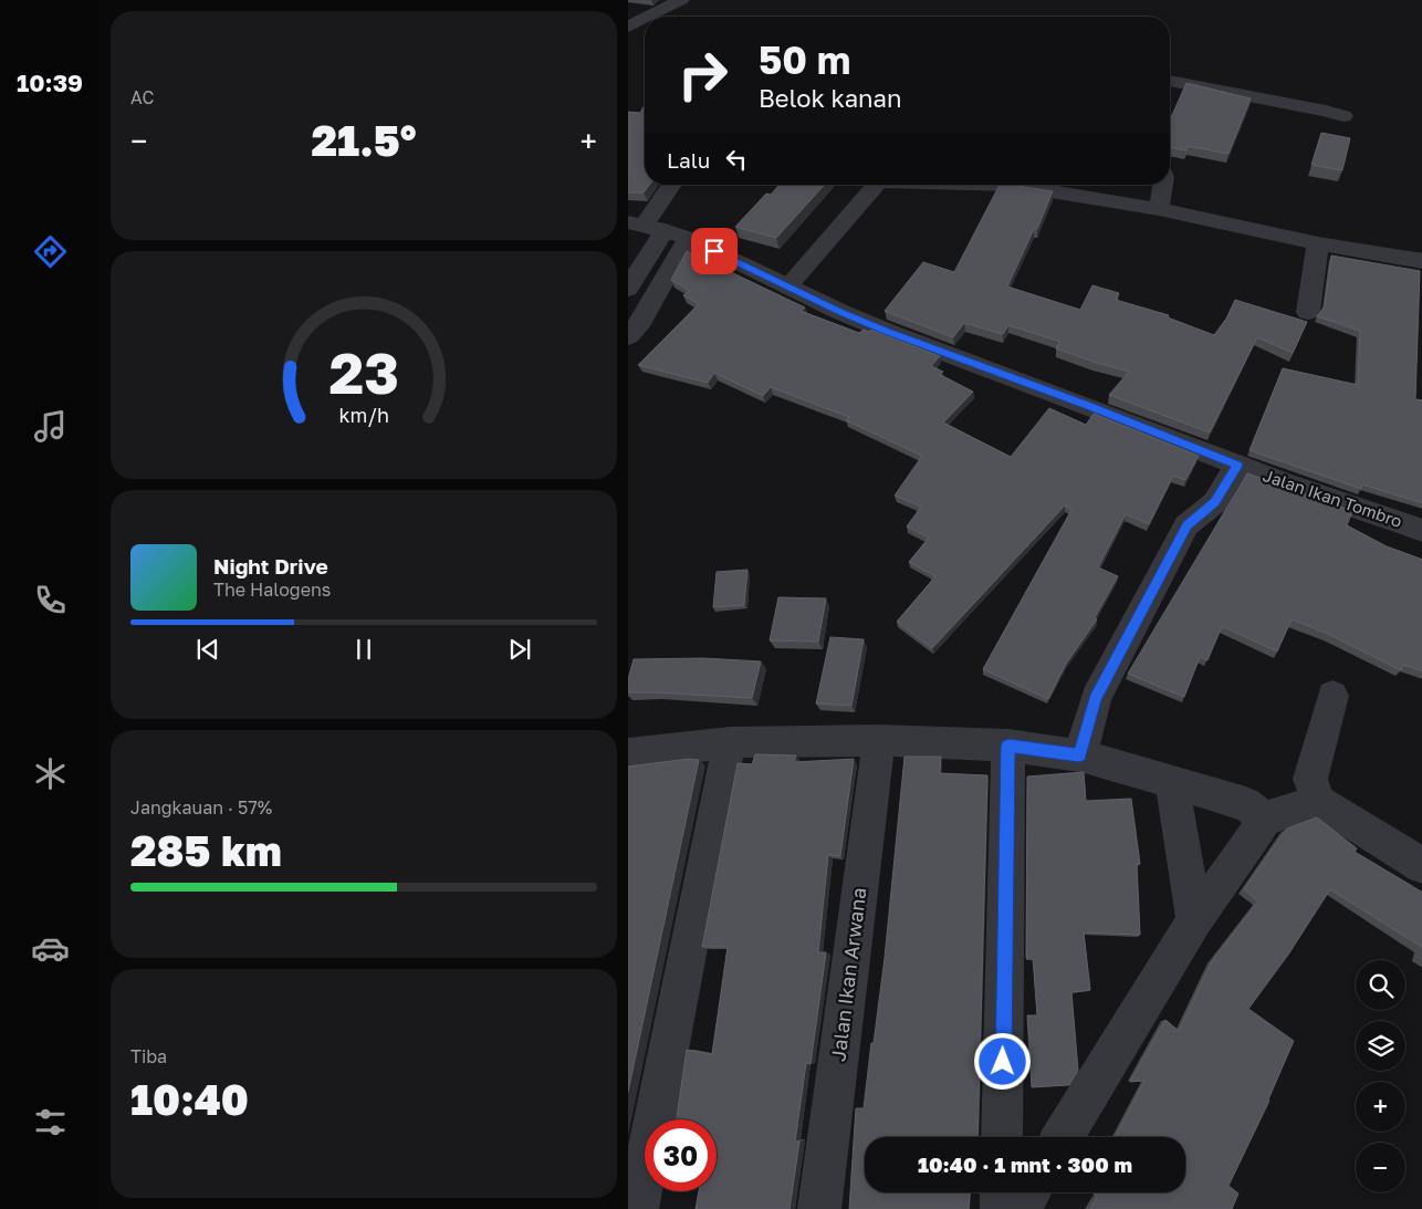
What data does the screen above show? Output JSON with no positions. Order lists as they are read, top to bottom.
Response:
{
  "streets": {
    "street": ["Jalan Ikan Tombro", "Jalan Ikan Arwana"]
  },
  "page": {
    "tabs": "10:39",
    "tile": [
      "AC",
      ["Jangkauan · 57%", "285 km"],
      ["Tiba", "10:40"]
    ],
    "turn": ["50 m", "Belok kanan"],
    "heat": ["−", "21.5°", "+"],
    "then": "Lalu",
    "song": ["Night Drive", "The Halogens"],
    "map_buttons": ["+", "−"],
    "limit": "30",
    "trip": "10:40 · 1 mnt · 300 m",
    "gauge": ["23", "km/h"]
  }
}
